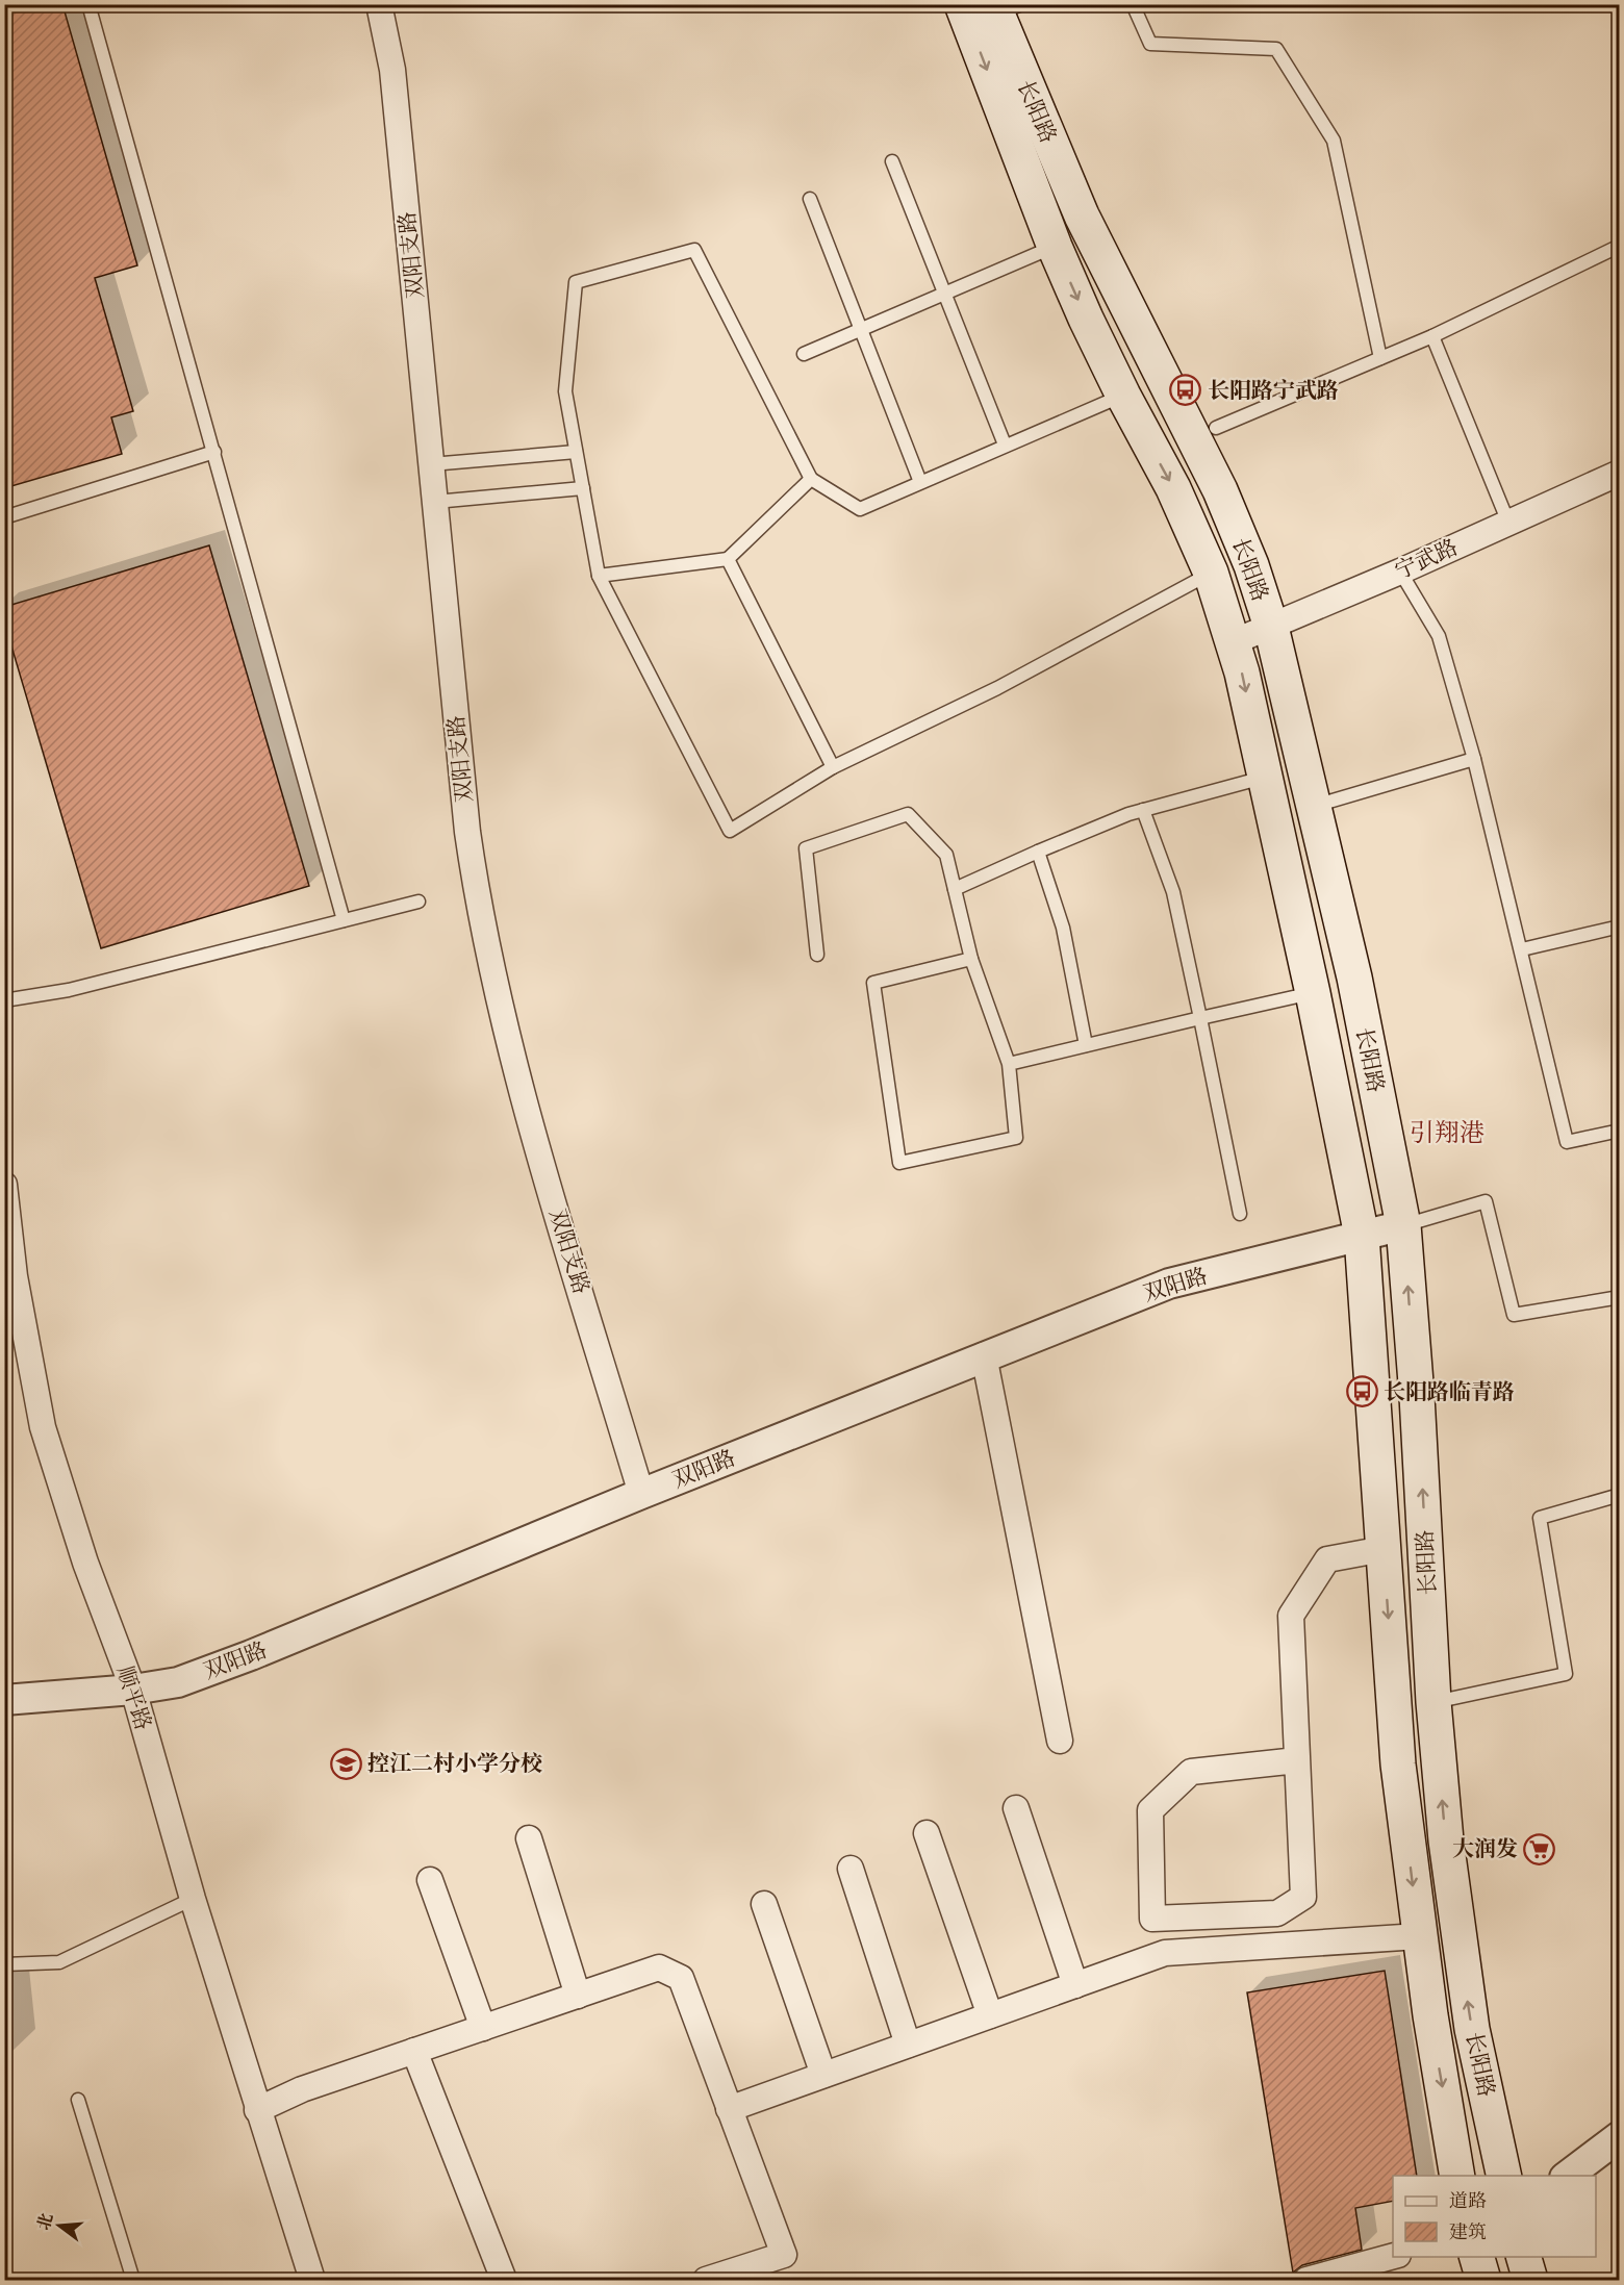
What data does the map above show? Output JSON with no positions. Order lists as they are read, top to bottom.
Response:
{
  "streets": {
    "main road": ["长阳路"],
    "street": [
      "双阳支路",
      "宁武路",
      "双阳路",
      "顺平路"
    ]
  },
  "crossings": [
    ["长阳路", "宁武路"],
    ["长阳路", "双阳路"],
    ["双阳支路", "双阳路"],
    ["双阳路", "顺平路"]
  ],
  "districts": ["引翔港"],
  "places": {
    "bus stop": ["长阳路宁武路", "长阳路临青路"],
    "school or university": ["控江二村小学分校"],
    "supermarket": ["大润发"]
  },
  "legend": ["道路", "建筑"],
  "north": "left"
}
